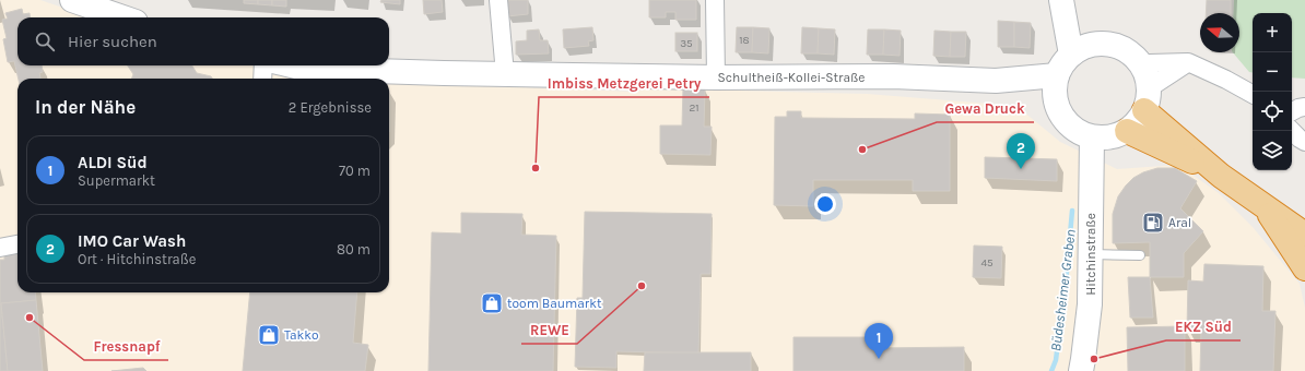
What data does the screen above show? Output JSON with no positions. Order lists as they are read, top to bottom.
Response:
{
  "streets": {
    "main road": ["Schultheiß-Kollei-Straße", "Hitchinstraße"]
  },
  "crossings": [
    ["Schultheiß-Kollei-Straße", "Hitchinstraße"]
  ],
  "water": ["Büdesheimer Graben"],
  "places": {
    "other": [
      "Gewa Druck",
      "Imbiss Metzgerei Petry",
      "REWE",
      "Fressnapf",
      "EKZ Süd"
    ],
    "fuel station": ["Aral"],
    "shop": ["toom Baumarkt", "Takko"]
  },
  "house_numbers": [
    "18",
    "35",
    "21",
    "45"
  ],
  "north": "left",
  "page": {
    "map_buttons": ["+", "−"],
    "search": "Hier suchen",
    "heading": ["In der Nähe", "2 Ergebnisse"],
    "pins": ["2", "1"],
    "list": [
      {
        "mark": "1",
        "name": "ALDI Süd",
        "note": "Supermarkt",
        "value": "70 m"
      },
      {
        "mark": "2",
        "name": "IMO Car Wash",
        "note": "Ort · Hitchinstraße",
        "value": "80 m"
      }
    ]
  }
}
